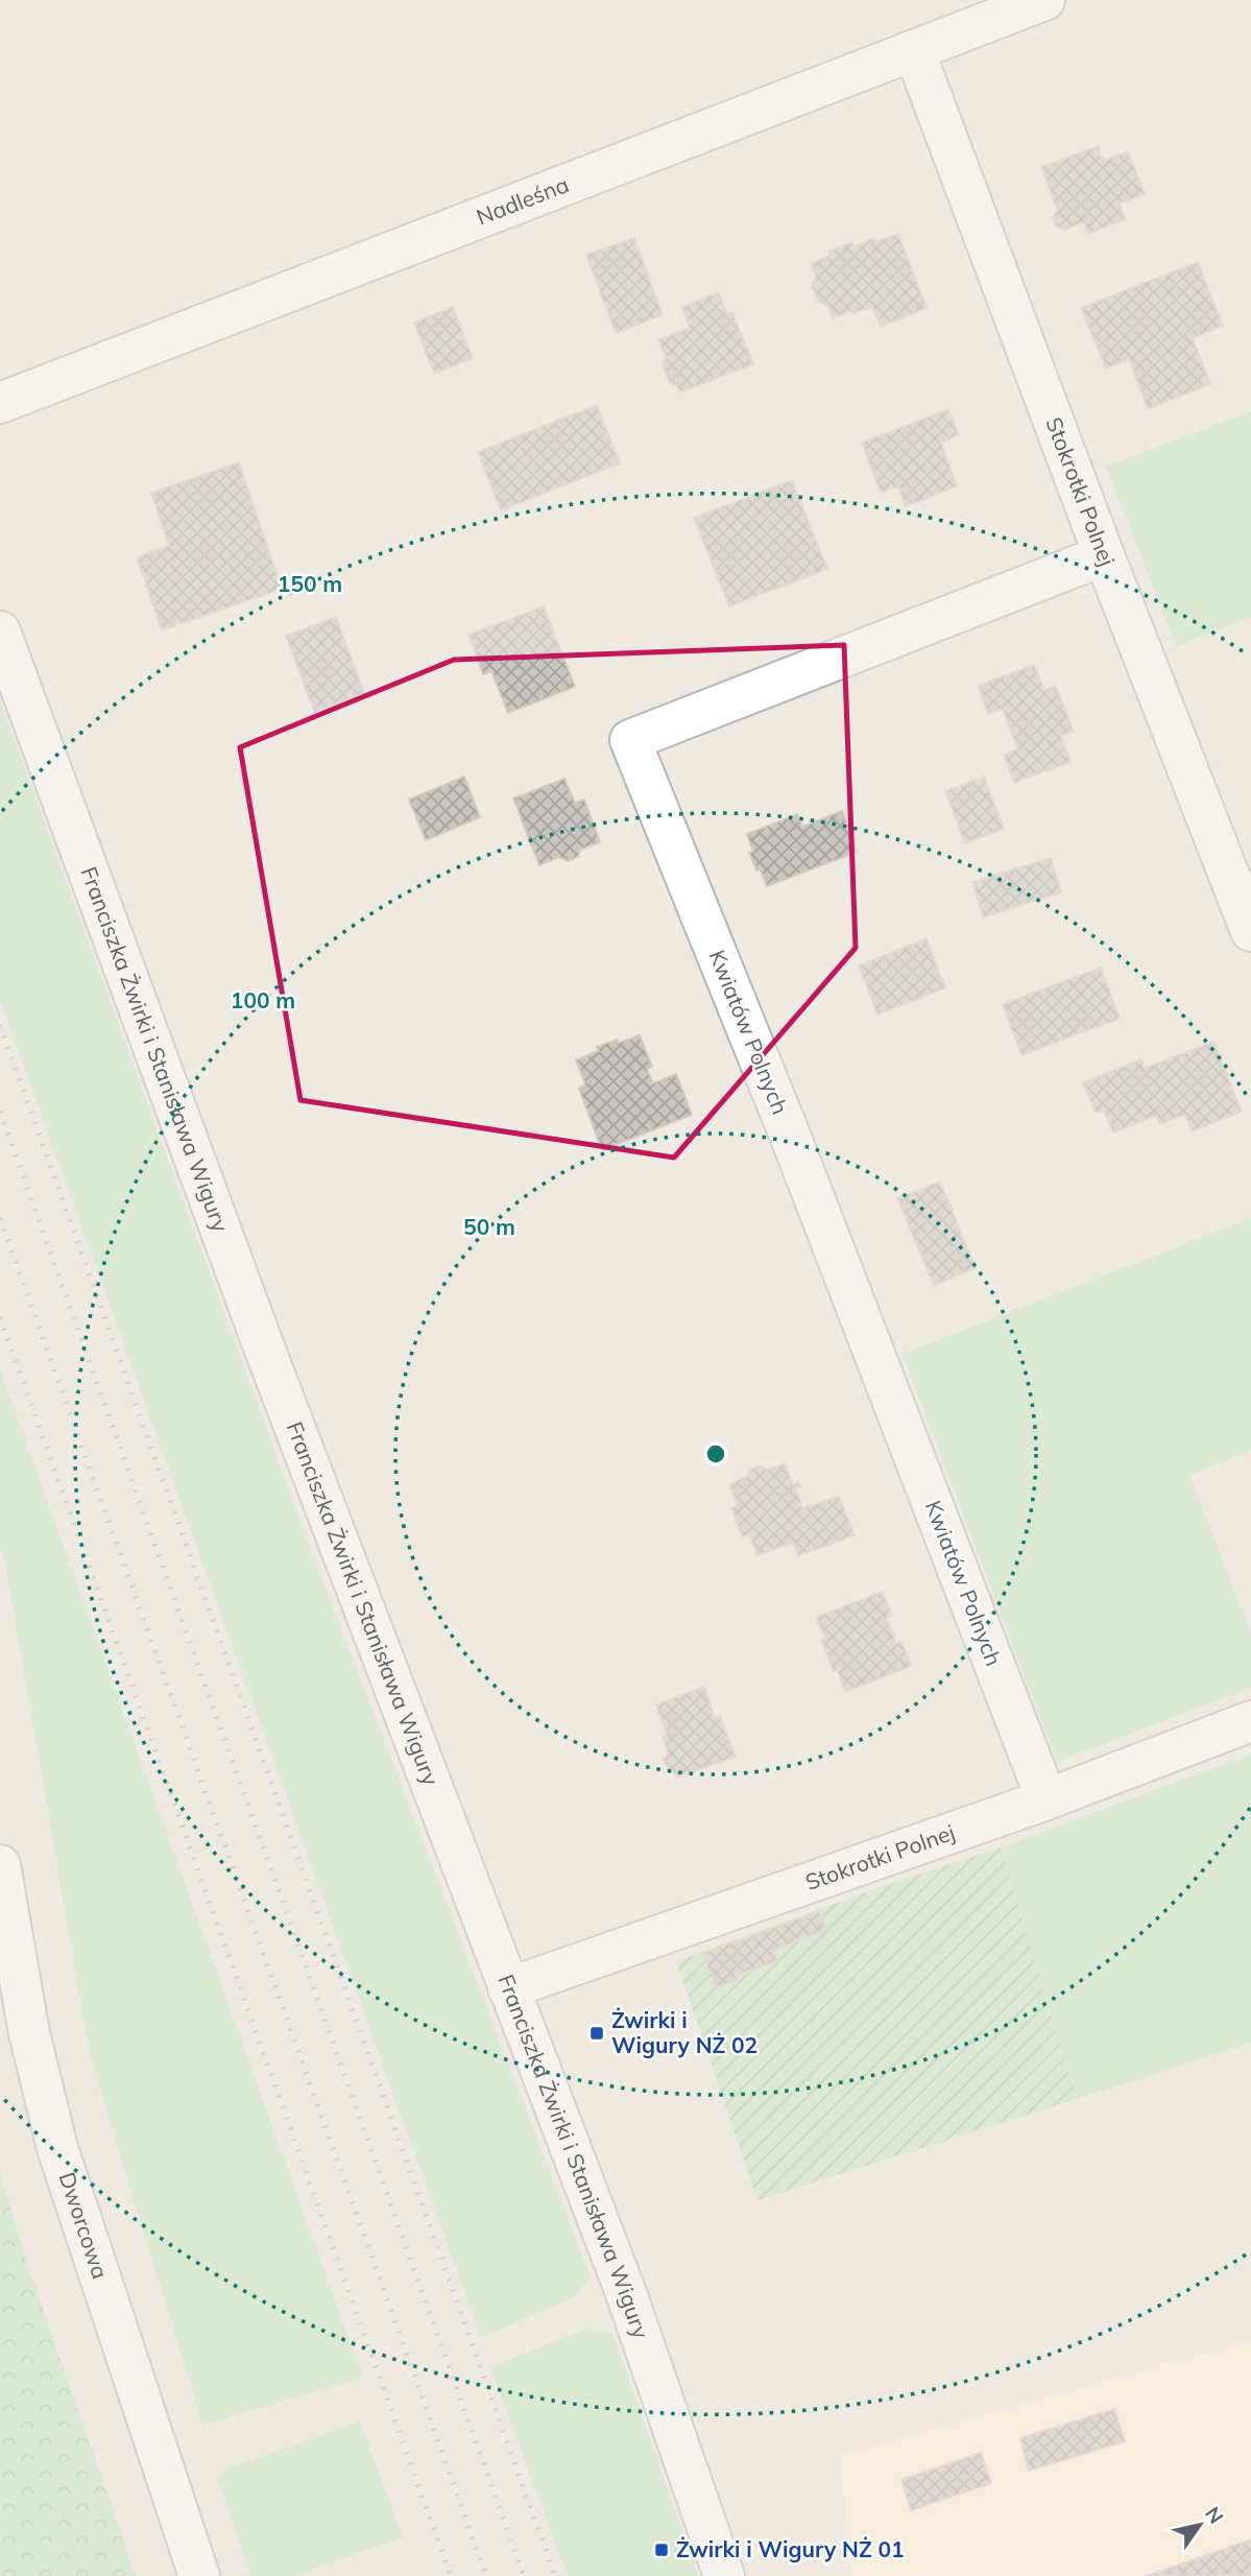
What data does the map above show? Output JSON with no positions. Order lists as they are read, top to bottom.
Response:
{
  "streets": {
    "street": [
      "Nadleśna",
      "Stokrotki Polnej",
      "Kwiatów Polnych",
      "Franciszka Żwirki i Stanisława Wigury",
      "Dworcowa"
    ]
  },
  "crossings": [
    ["Nadleśna", "Stokrotki Polnej"],
    ["Stokrotki Polnej", "Kwiatów Polnych"],
    ["Stokrotki Polnej", "Franciszka Żwirki i Stanisława Wigury"]
  ],
  "places": {
    "transit": ["Żwirki i Wigury NŻ 02", "Żwirki i Wigury NŻ 01"]
  },
  "north": "top right",
  "rings": ["150 m", "100 m", "50 m"]
}
